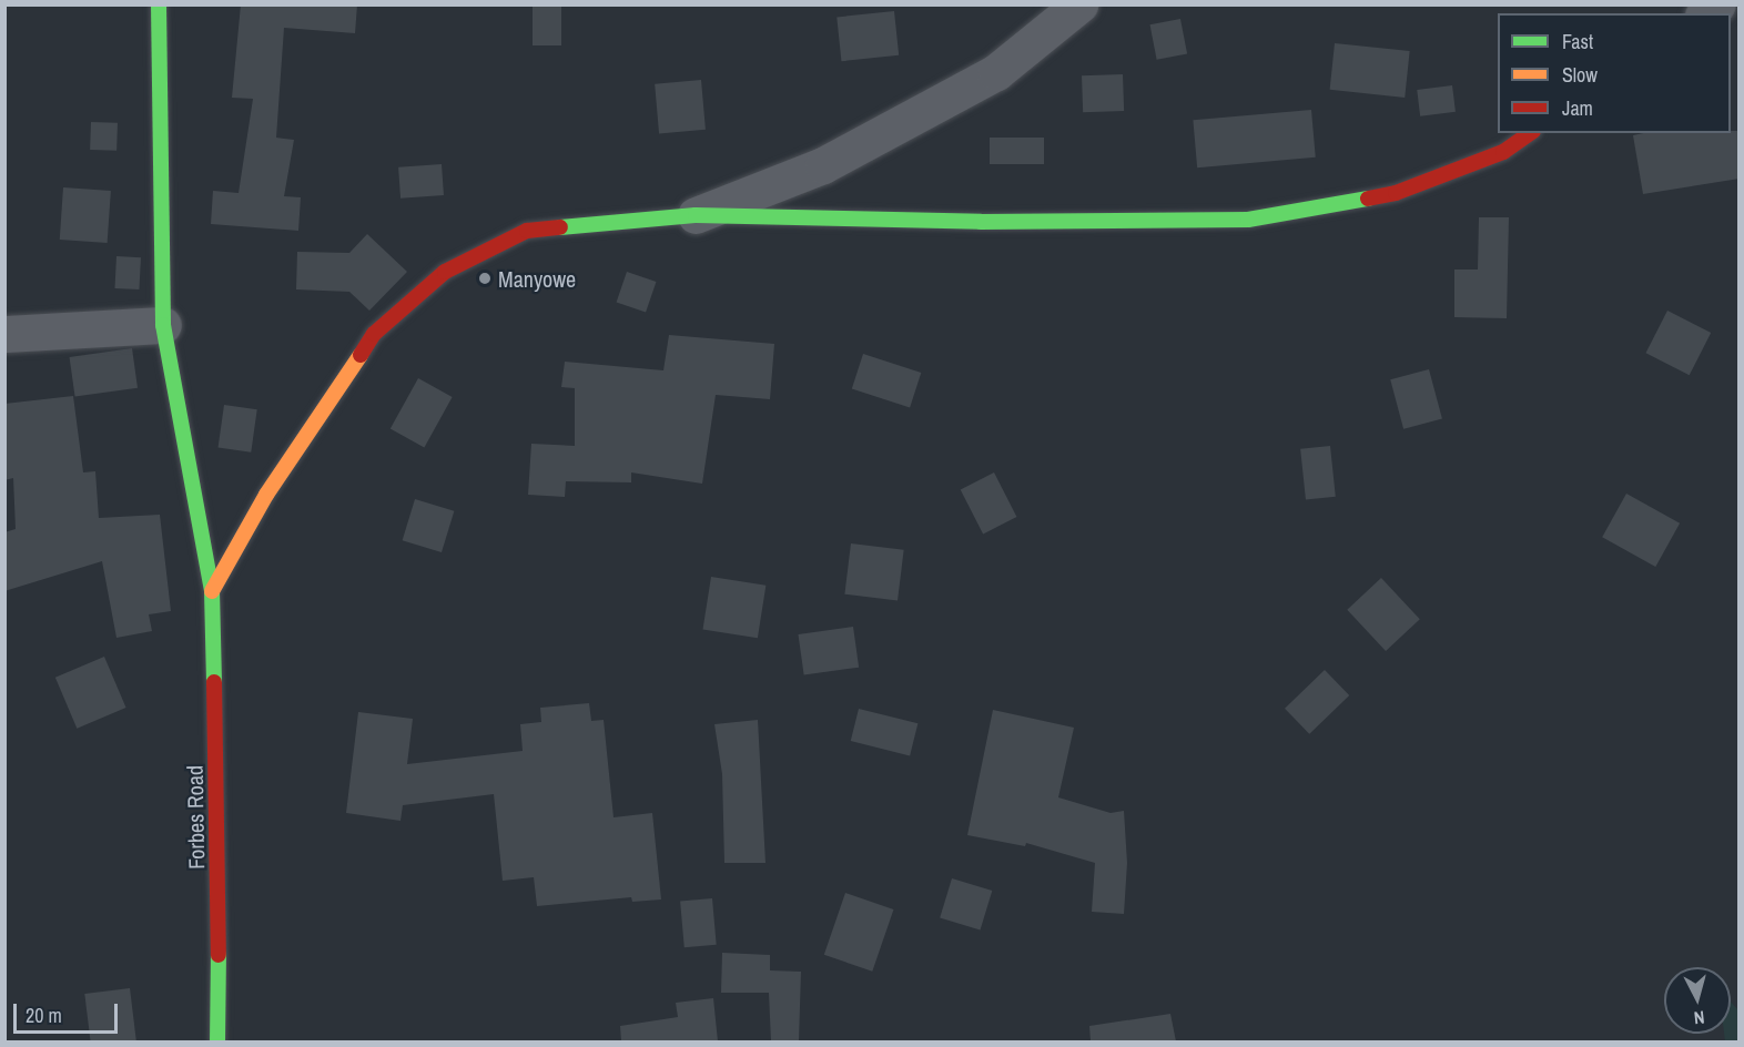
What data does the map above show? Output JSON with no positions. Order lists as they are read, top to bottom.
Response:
{
  "streets": {
    "street": ["Forbes Road"]
  },
  "places": ["Manyowe"],
  "legend": ["Fast", "Slow", "Jam"],
  "scale_bar": "20 m",
  "north": "bottom"
}
